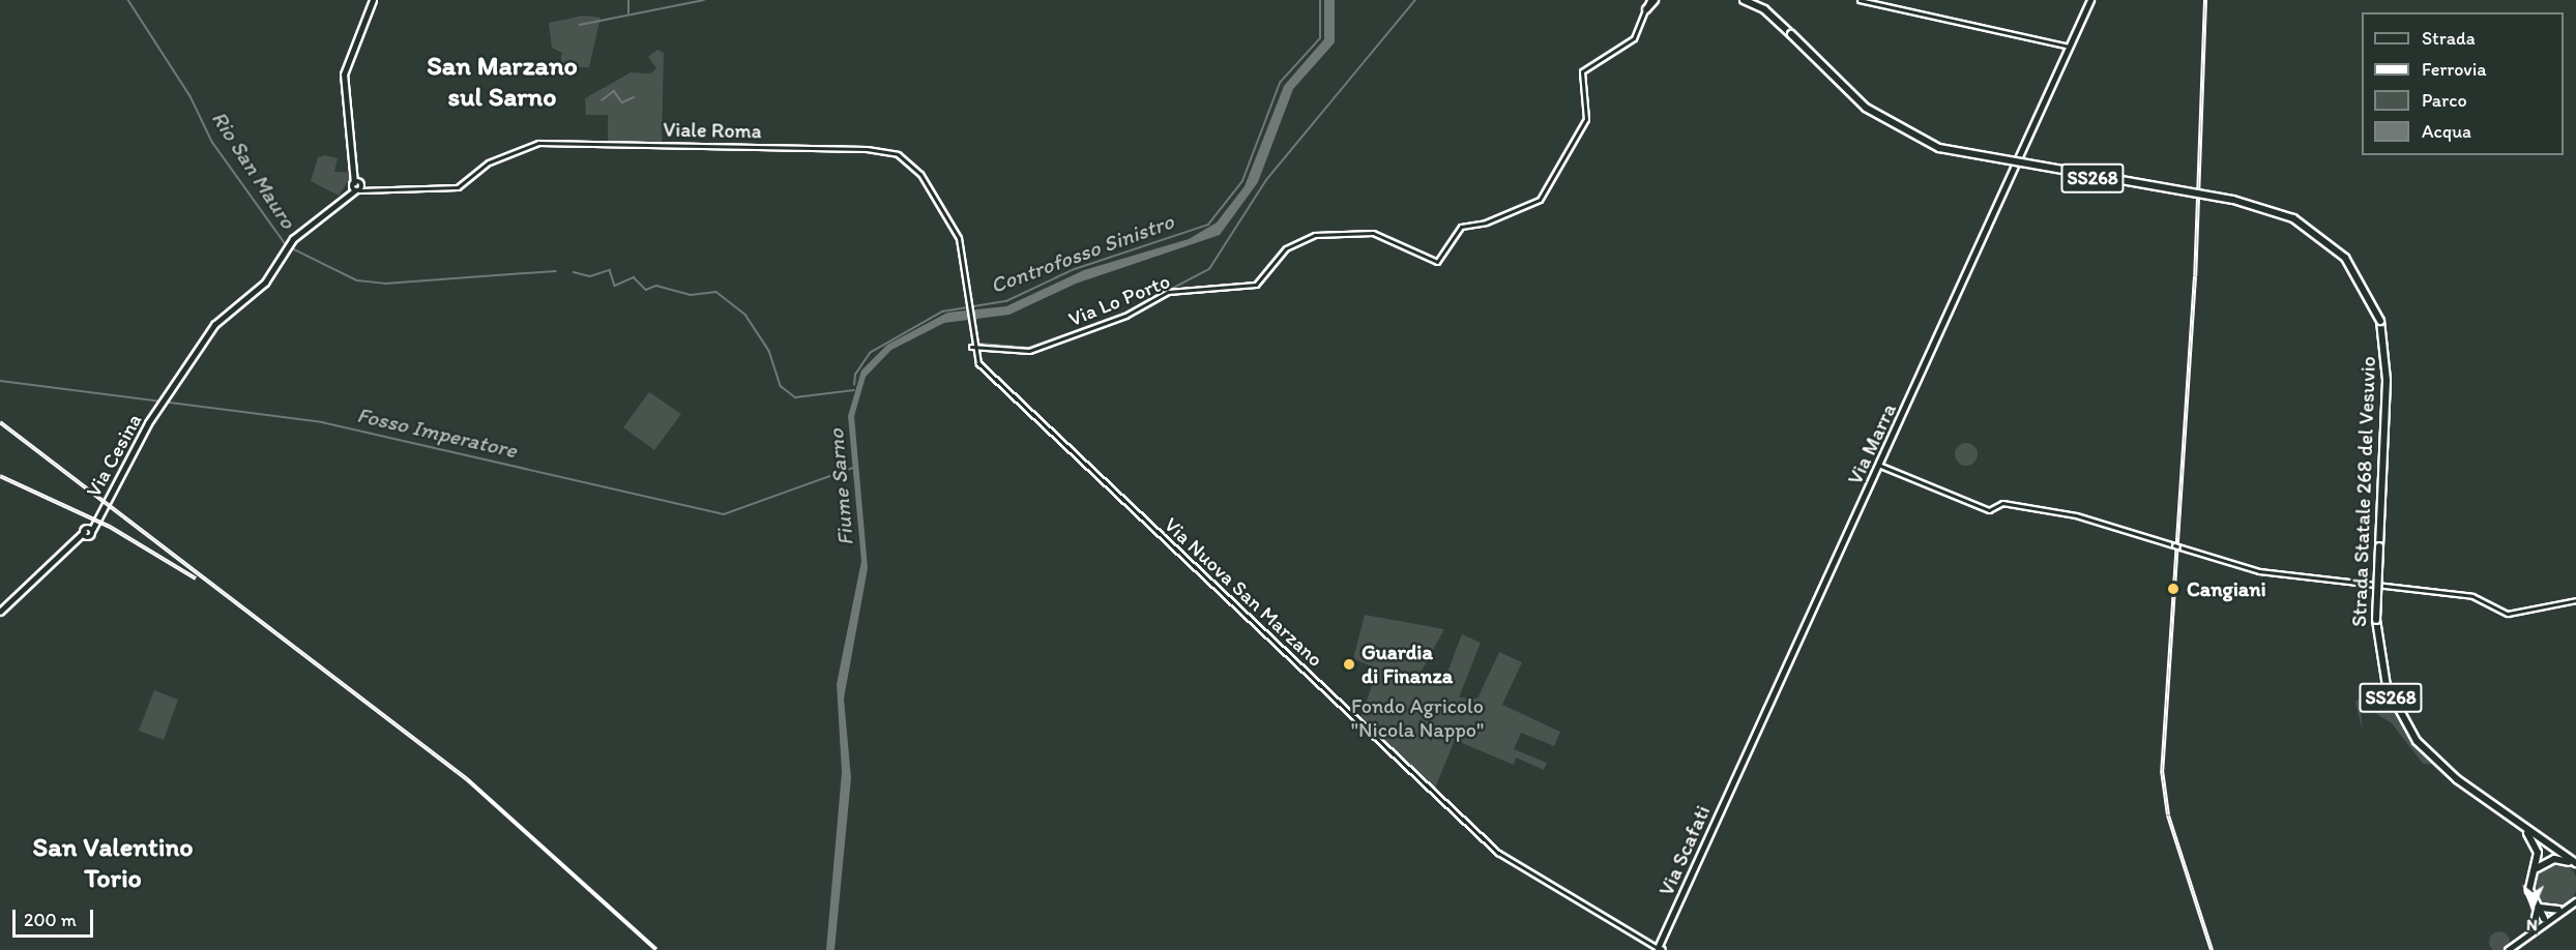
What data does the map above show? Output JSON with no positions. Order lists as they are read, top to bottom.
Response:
{
  "streets": {
    "highway": ["SS268", "Strada Statale 268 del Vesuvio"],
    "main road": ["Via Marra", "Via Cesina", "Via Scafati"],
    "street": ["Viale Roma", "Via Lo Porto", "Via Nuova San Marzano"]
  },
  "crossings": [
    ["Viale Roma", "Via Lo Porto"],
    ["Viale Roma", "Via Cesina"],
    ["Viale Roma", "Via Nuova San Marzano"],
    ["SS268", "Strada Statale 268 del Vesuvio"],
    ["Via Lo Porto", "Via Nuova San Marzano"],
    ["Via Marra", "Via Scafati"],
    ["Via Nuova San Marzano", "Via Scafati"]
  ],
  "districts": ["San Marzano sul Sarno", "San Valentino Torio"],
  "water": [
    "Rio San Mauro",
    "Controfosso Sinistro",
    "Fosso Imperatore",
    "Fiume Sarno"
  ],
  "parks": ["Fondo Agricolo \"Nicola Nappo\""],
  "places": ["Cangiani", "Guardia di Finanza"],
  "legend": [
    "Strada",
    "Ferrovia",
    "Parco",
    "Acqua"
  ],
  "scale_bar": "200 m",
  "north": "bottom"
}
